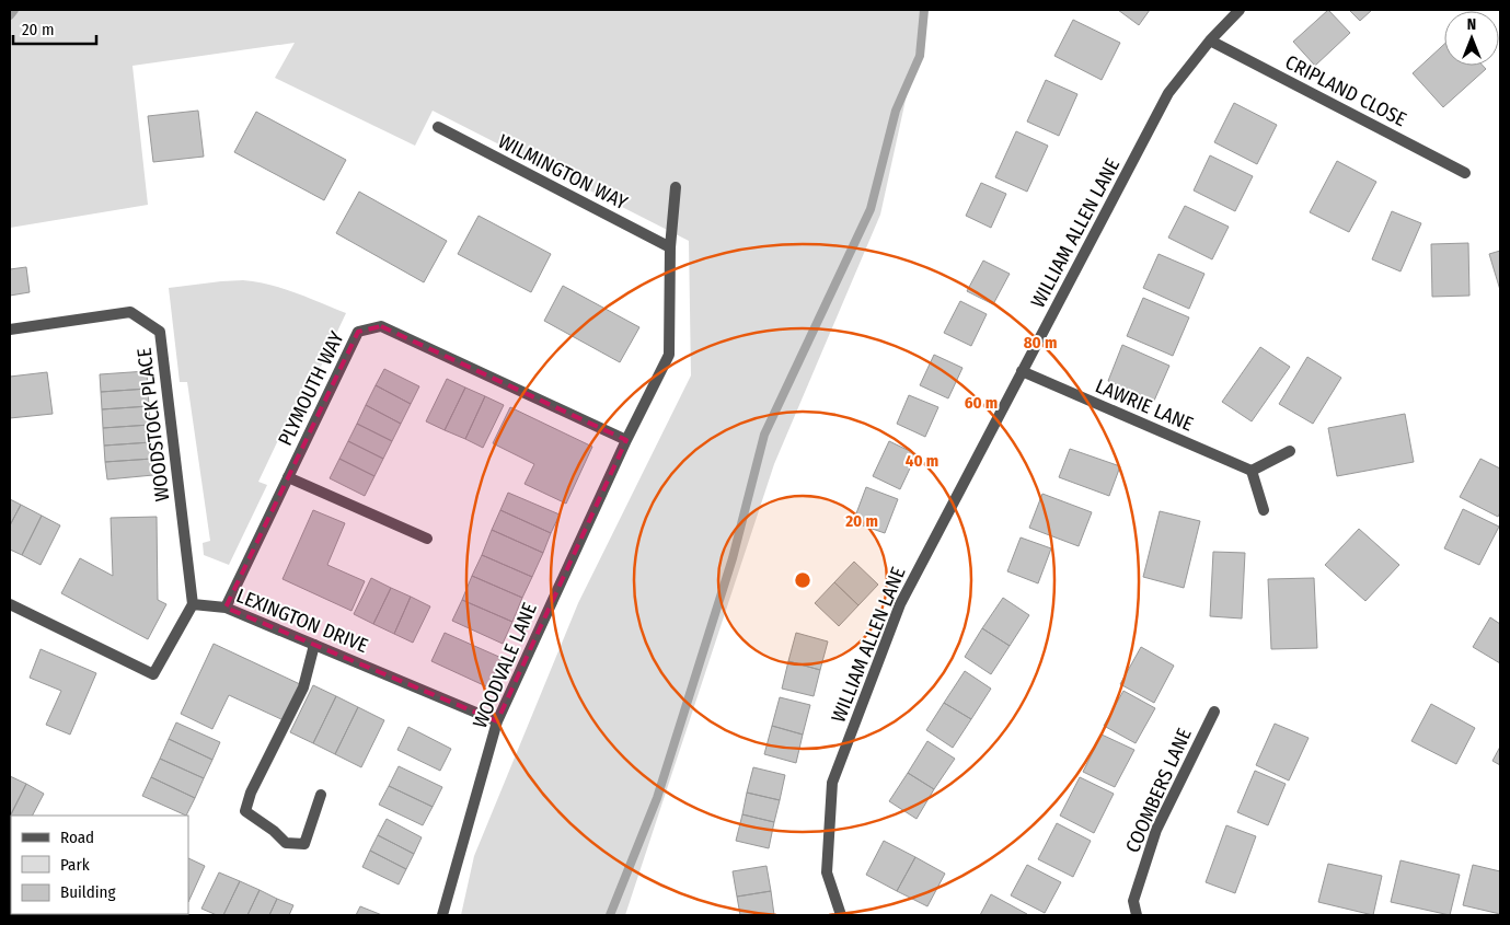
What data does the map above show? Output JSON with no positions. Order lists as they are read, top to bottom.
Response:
{
  "streets": {
    "street": [
      "CRIPLAND CLOSE",
      "WILMINGTON WAY",
      "WILLIAM ALLEN LANE",
      "PLYMOUTH WAY",
      "LAWRIE LANE",
      "WOODSTOCK PLACE",
      "LEXINGTON DRIVE",
      "WOODVALE LANE",
      "COOMBERS LANE"
    ]
  },
  "crossings": [
    ["CRIPLAND CLOSE", "WILLIAM ALLEN LANE"],
    ["WILLIAM ALLEN LANE", "LAWRIE LANE"],
    ["PLYMOUTH WAY", "LEXINGTON DRIVE"],
    ["PLYMOUTH WAY", "WOODVALE LANE"],
    ["WOODSTOCK PLACE", "LEXINGTON DRIVE"],
    ["LEXINGTON DRIVE", "WOODVALE LANE"]
  ],
  "legend": ["Road", "Park", "Building"],
  "scale_bar": "20 m",
  "north": "top",
  "rings": [
    "80 m",
    "60 m",
    "40 m",
    "20 m"
  ]
}
